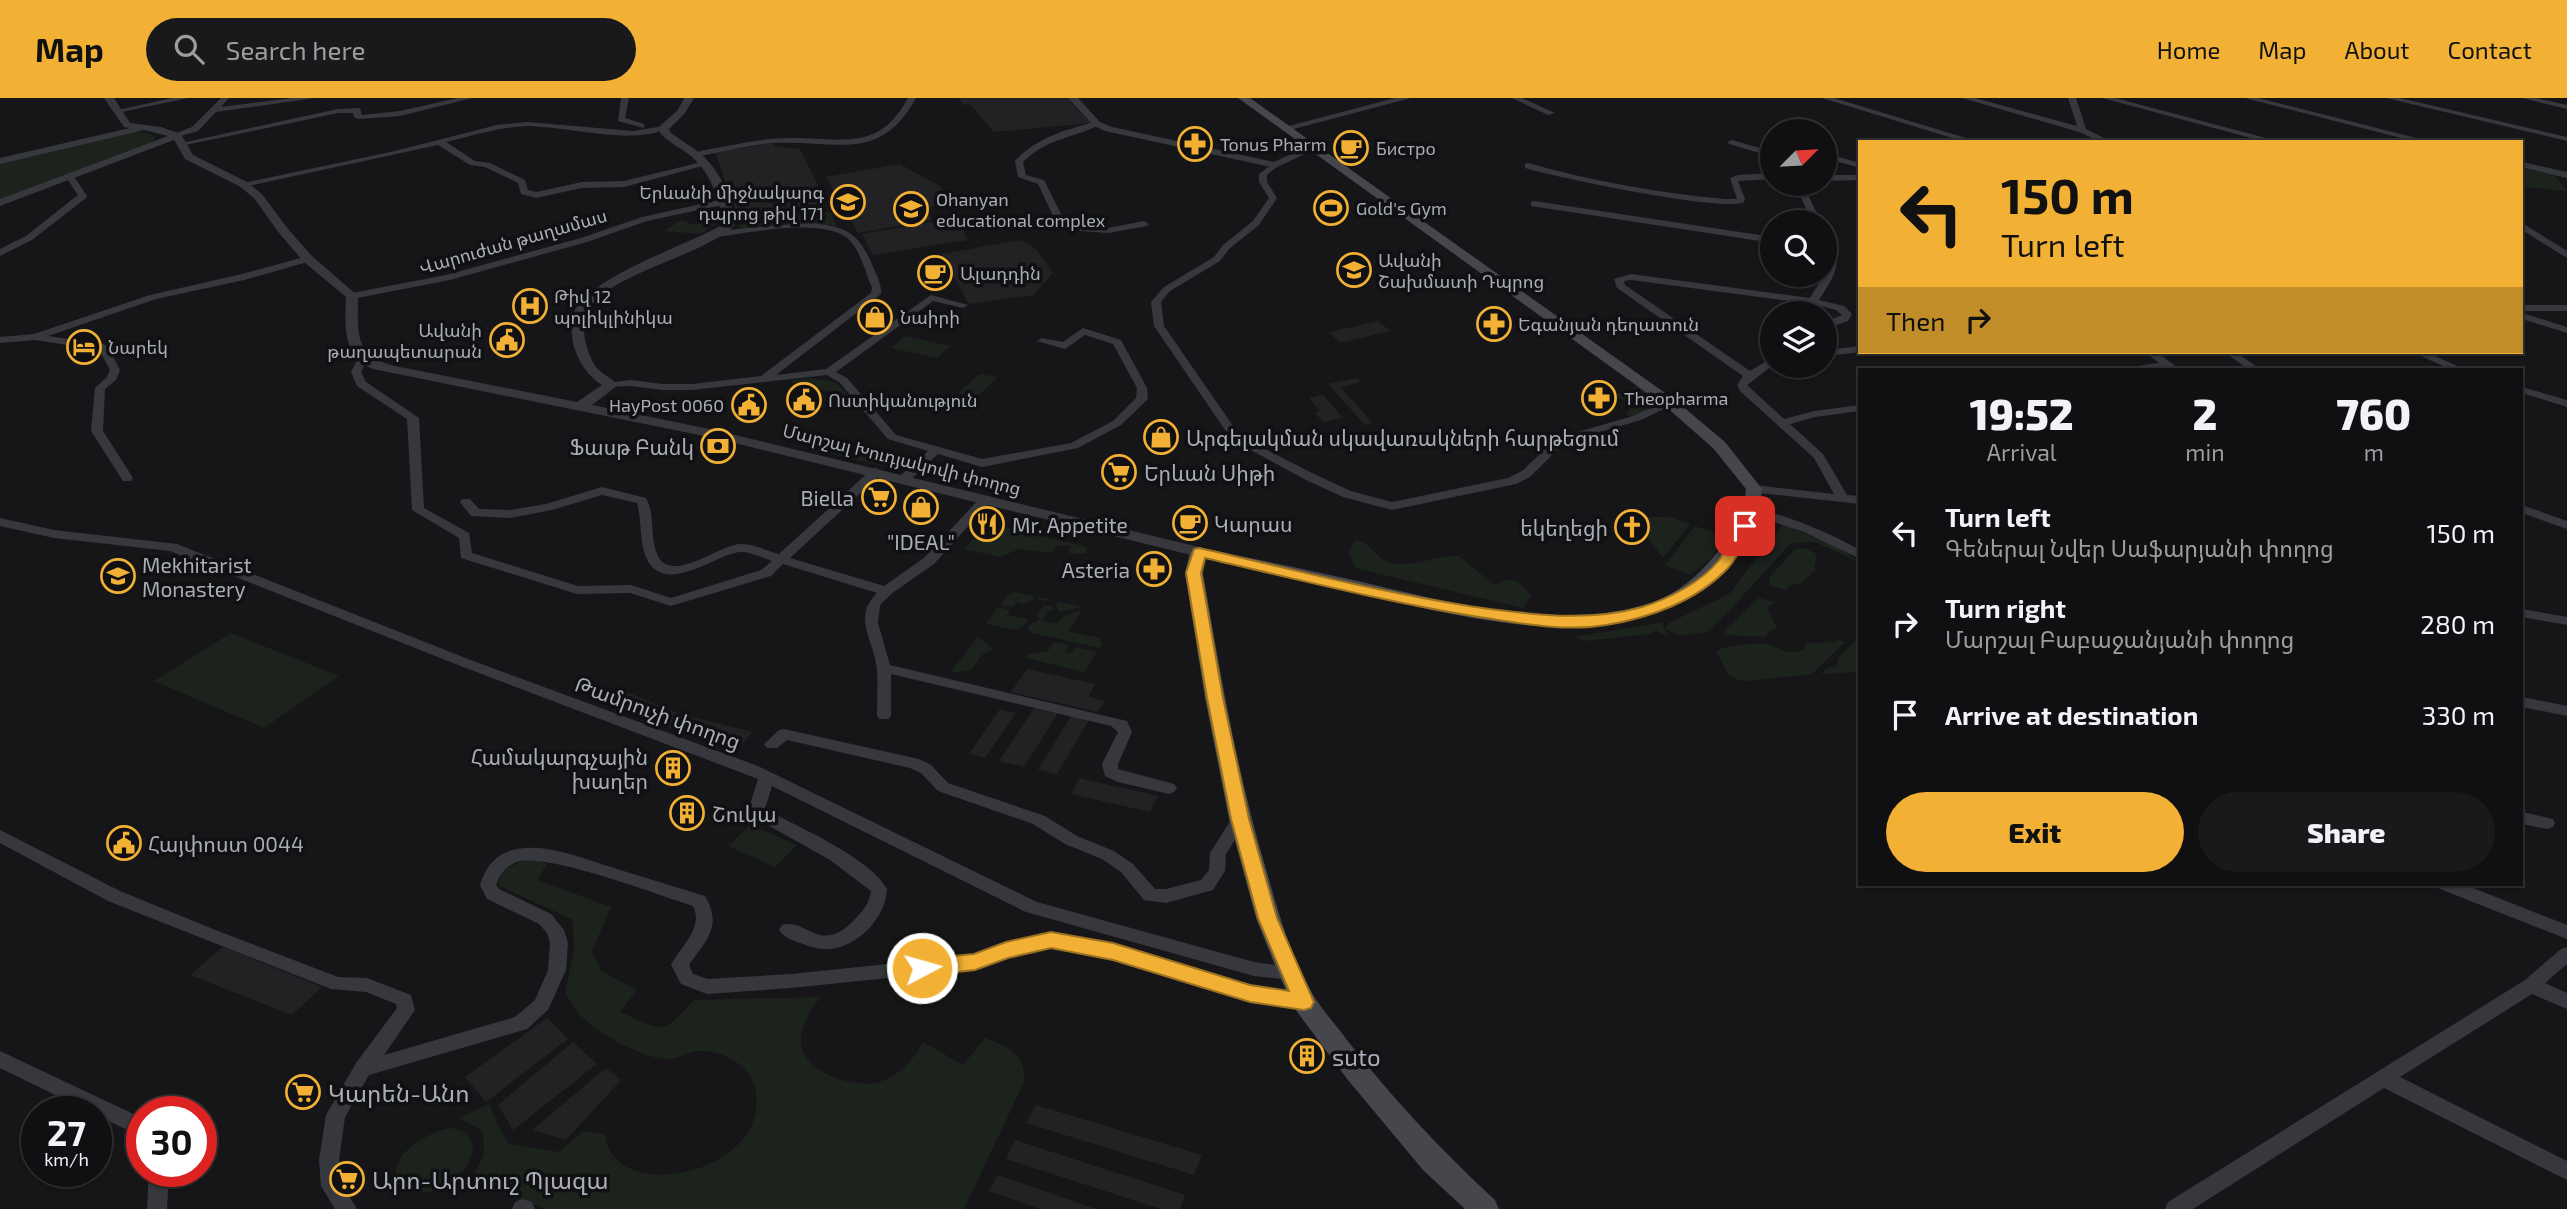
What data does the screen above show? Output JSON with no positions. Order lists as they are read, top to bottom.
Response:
{
  "streets": {
    "street": ["Վարուժան թաղամաս", "Մարշալ Խուդյակովի փողոց", "Թամրուչի փողոց"]
  },
  "places": {
    "pharmacy": [
      "Tonus Pharm",
      "Եգանյան դեղատուն",
      "Theopharma",
      "Asteria"
    ],
    "cafe": ["Бистро", "Ալադդին", "Կարաս"],
    "school or university": [
      "Երևանի միջնակարգ դպրոց թիվ 171",
      "Ohanyan educational complex",
      "Ավանի Շախմատի Դպրոց",
      "Mekhitarist Monastery"
    ],
    "sports": ["Gold's Gym"],
    "hospital": ["Թիվ 12 պոլիկլինիկա"],
    "shop": ["Նաիրի", "Արգելակման սկավառակների հարթեցում", "\"IDEAL\""],
    "public building": [
      "Ավանի թաղապետարան",
      "Ոստիկանություն",
      "HayPost 0060",
      "Հայփոստ 0044"
    ],
    "hotel": ["Նարեկ"],
    "bank": ["Ֆասթ Բանկ"],
    "supermarket": [
      "Երևան Սիթի",
      "Biella",
      "Կարեն-Անո",
      "Արո-Արտուշ Պլազա"
    ],
    "restaurant": ["Mr. Appetite"],
    "church": ["եկեղեցի"],
    "building": ["Համակարգչային խաղեր", "Շուկա", "suto"]
  },
  "north": "top right",
  "page": {
    "header": "Map",
    "search": "Search here",
    "nav": [
      "Home",
      "Map",
      "About",
      "Contact"
    ],
    "turn": ["150 m", "Turn left"],
    "then": "Then",
    "eta": [
      "19:52",
      "Arrival",
      "2",
      "min",
      "760",
      "m"
    ],
    "list": [
      {
        "name": "Turn left",
        "note": "Գեներալ Նվեր Սաֆարյանի փողոց",
        "value": "150 m"
      },
      {
        "name": "Turn right",
        "note": "Մարշալ Բաբաջանյանի փողոց",
        "value": "280 m"
      },
      {
        "name": "Arrive at destination",
        "value": "330 m"
      }
    ],
    "buttons": ["Exit", "Share"],
    "speed": "27 km/h",
    "limit": "30"
  }
}
